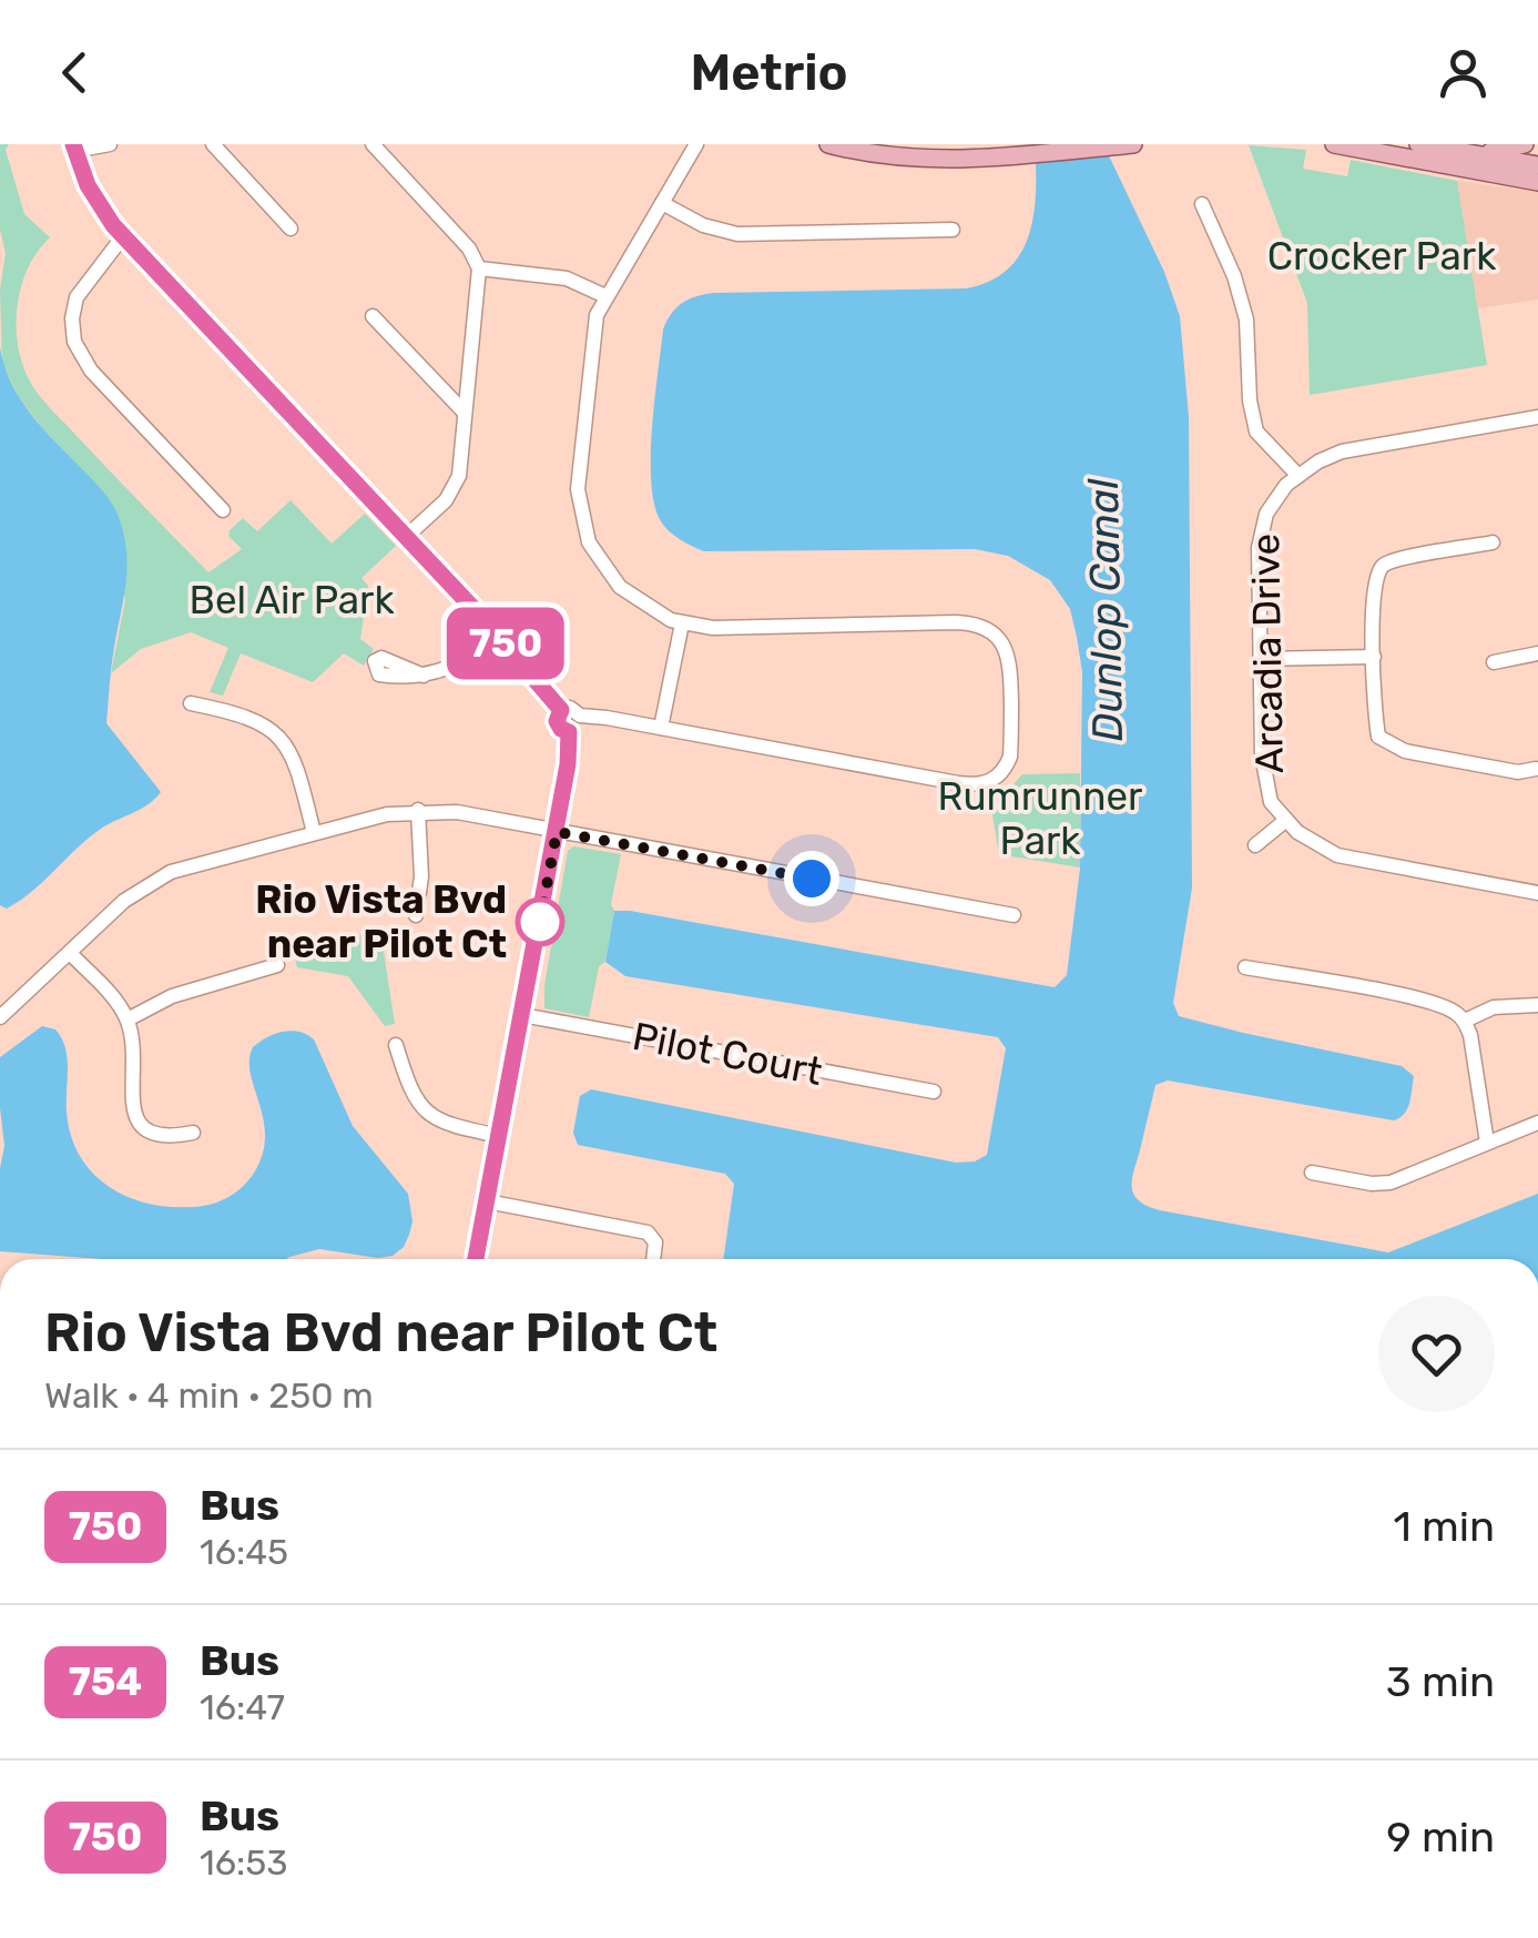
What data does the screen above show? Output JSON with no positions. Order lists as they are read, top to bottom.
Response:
{
  "streets": {
    "street": ["Arcadia Drive", "Pilot Court"]
  },
  "water": ["Dunlop Canal"],
  "parks": ["Crocker Park", "Bel Air Park", "Rumrunner Park"],
  "places": ["Rio Vista Bvd near Pilot Ct"],
  "lines": ["bus line 750"],
  "page": {
    "header": "Metrio",
    "on_map": "750",
    "heading": ["Rio Vista Bvd near Pilot Ct", "Walk · 4 min · 250 m"],
    "list": [
      {
        "mark": "750",
        "name": "Bus",
        "note": "16:45",
        "value": "1 min"
      },
      {
        "mark": "754",
        "name": "Bus",
        "note": "16:47",
        "value": "3 min"
      },
      {
        "mark": "750",
        "name": "Bus",
        "note": "16:53",
        "value": "9 min"
      }
    ]
  }
}
